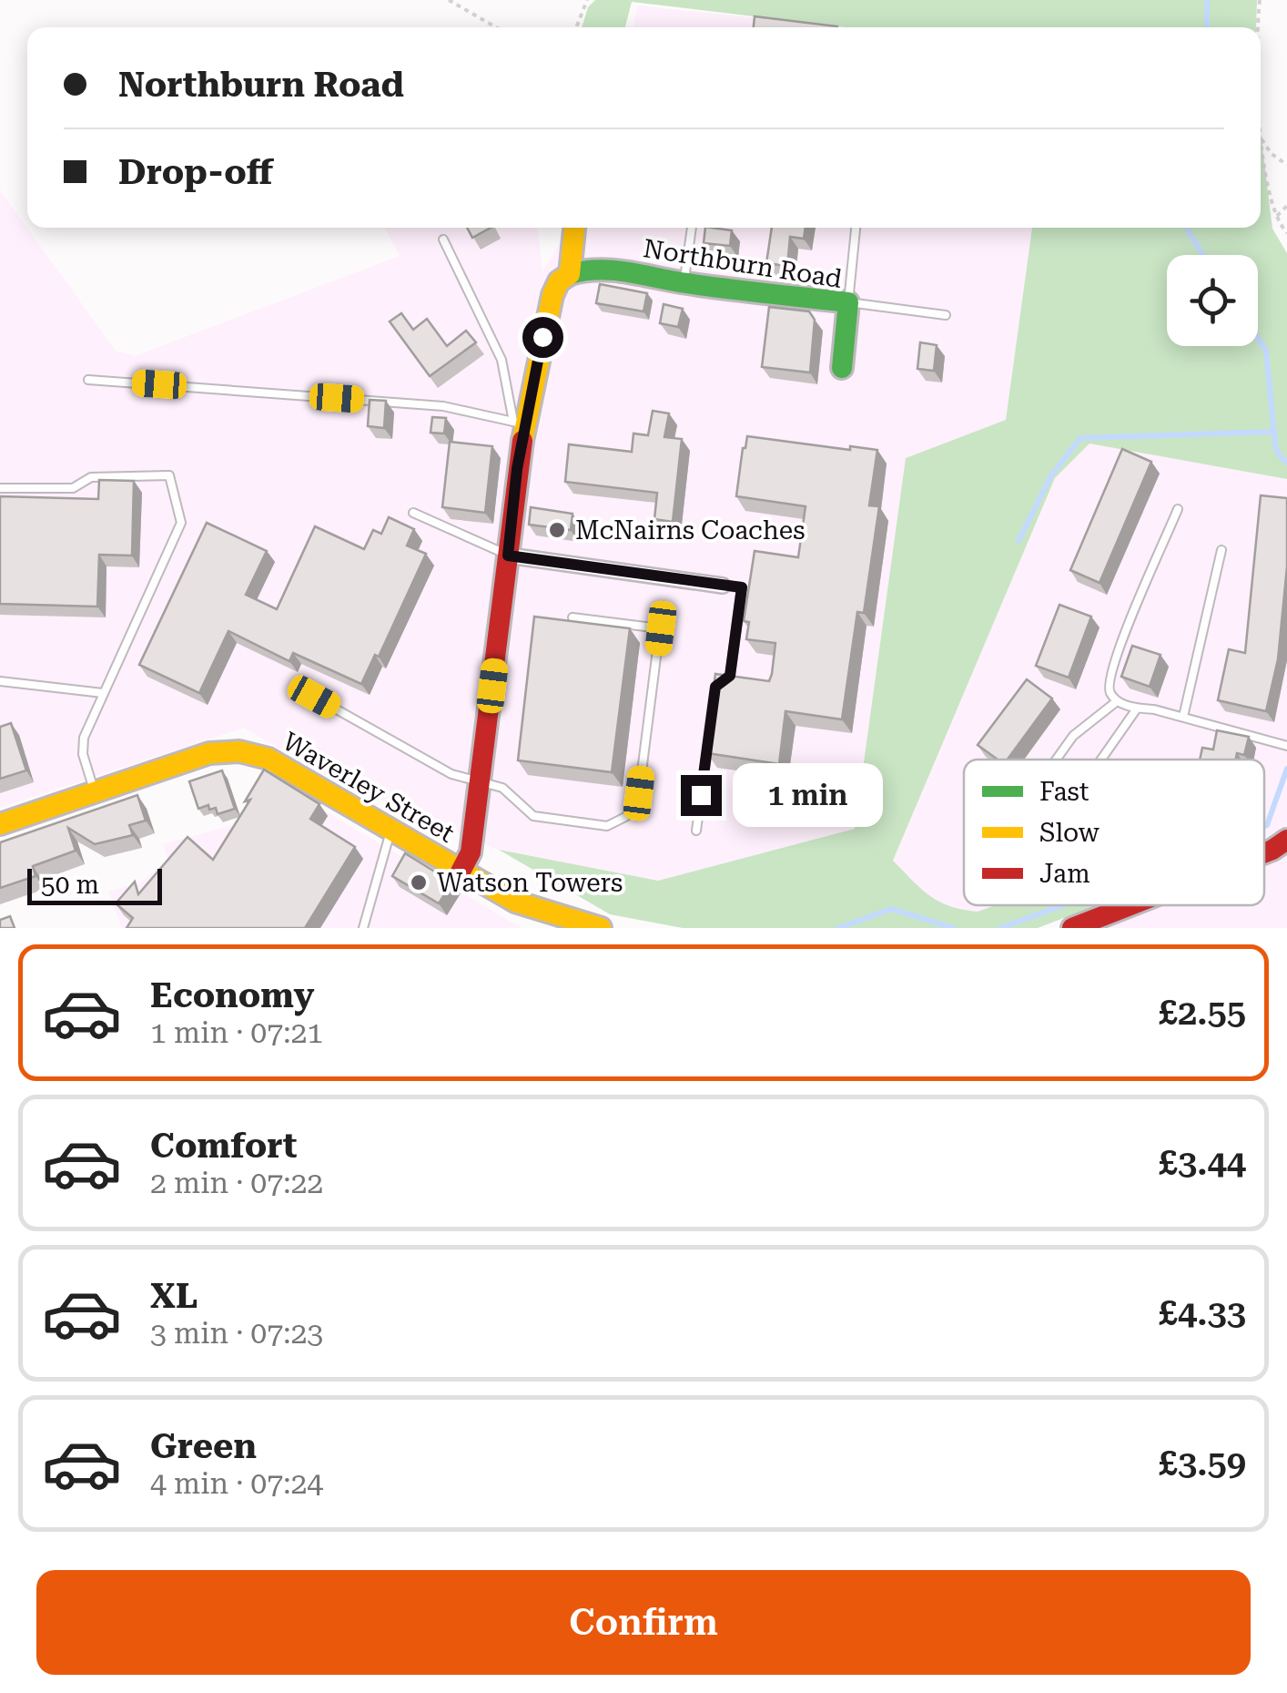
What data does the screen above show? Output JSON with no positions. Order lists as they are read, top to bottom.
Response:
{
  "streets": {
    "street": ["Northburn Road", "Waverley Street"]
  },
  "places": ["McNairns Coaches", "Watson Towers"],
  "legend": ["Fast", "Slow", "Jam"],
  "scale_bar": "50 m",
  "page": {
    "banner": ["Northburn Road", "Drop-off"],
    "bubble": "1 min",
    "scale": "50 m",
    "list": [
      {
        "name": "Economy",
        "note": "1 min · 07:21",
        "value": "£2.55"
      },
      {
        "name": "Comfort",
        "note": "2 min · 07:22",
        "value": "£3.44"
      },
      {
        "name": "XL",
        "note": "3 min · 07:23",
        "value": "£4.33"
      },
      {
        "name": "Green",
        "note": "4 min · 07:24",
        "value": "£3.59"
      }
    ],
    "buttons": "Confirm"
  }
}
